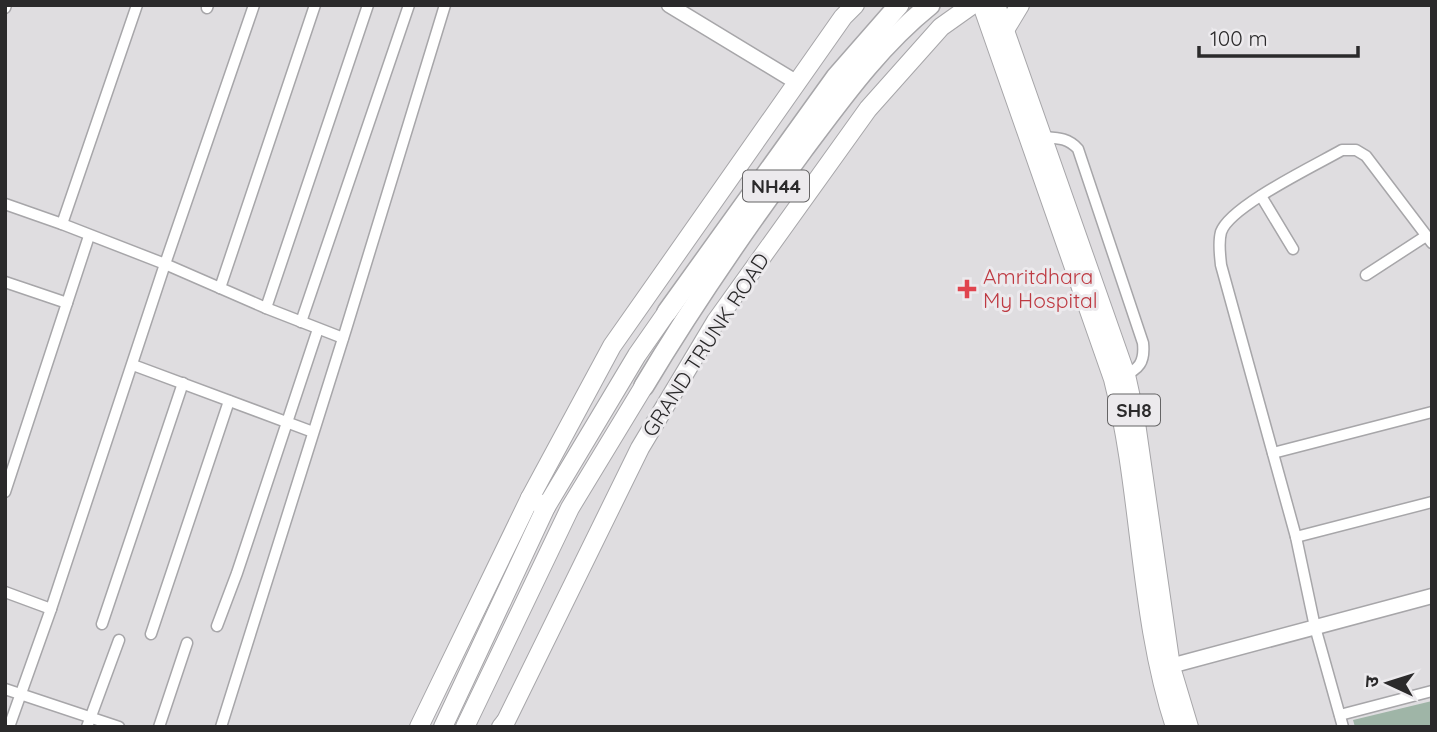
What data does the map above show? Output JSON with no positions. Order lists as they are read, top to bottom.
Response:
{
  "streets": {
    "highway": ["NH44"],
    "main road": ["GRAND TRUNK ROAD", "SH8"]
  },
  "places": {
    "health": ["Amritdhara My Hospital"]
  },
  "scale_bar": "100 m",
  "north": "left"
}
